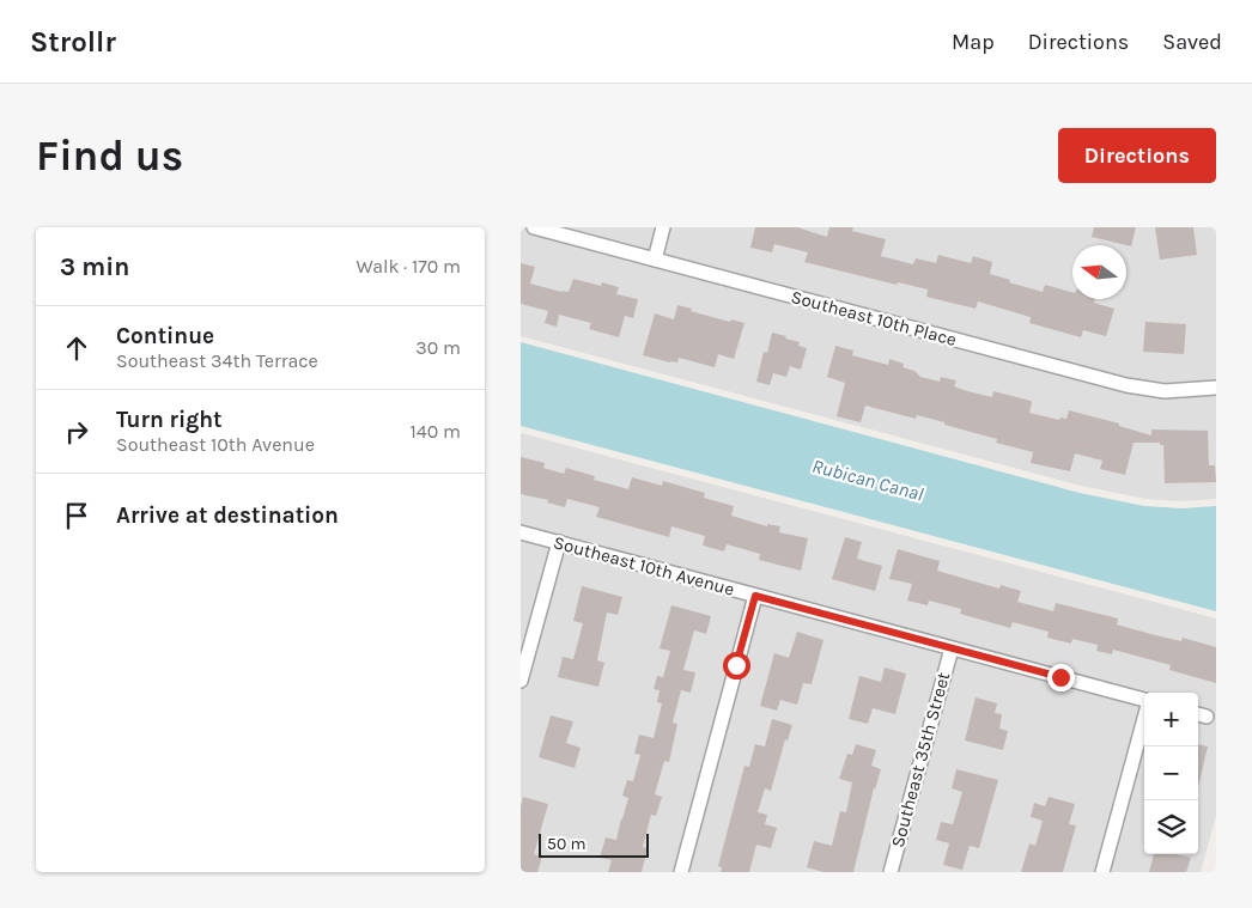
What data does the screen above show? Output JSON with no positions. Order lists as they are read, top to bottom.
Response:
{
  "streets": {
    "street": ["Southeast 10th Place", "Southeast 10th Avenue", "Southeast 35th Street"]
  },
  "crossings": [
    ["Southeast 10th Avenue", "Southeast 35th Street"]
  ],
  "water": ["Rubican Canal"],
  "scale_bar": "50 m",
  "north": "left",
  "page": {
    "header": "Strollr",
    "nav": ["Map", "Directions", "Saved"],
    "buttons": "Directions",
    "title": "Find us",
    "heading": ["3 min", "Walk · 170 m"],
    "list": [
      ["Continue", "Southeast 34th Terrace", "30 m"],
      ["Turn right", "Southeast 10th Avenue", "140 m"],
      "Arrive at destination"
    ],
    "map_buttons": ["+", "−"],
    "scale": "50 m"
  }
}
